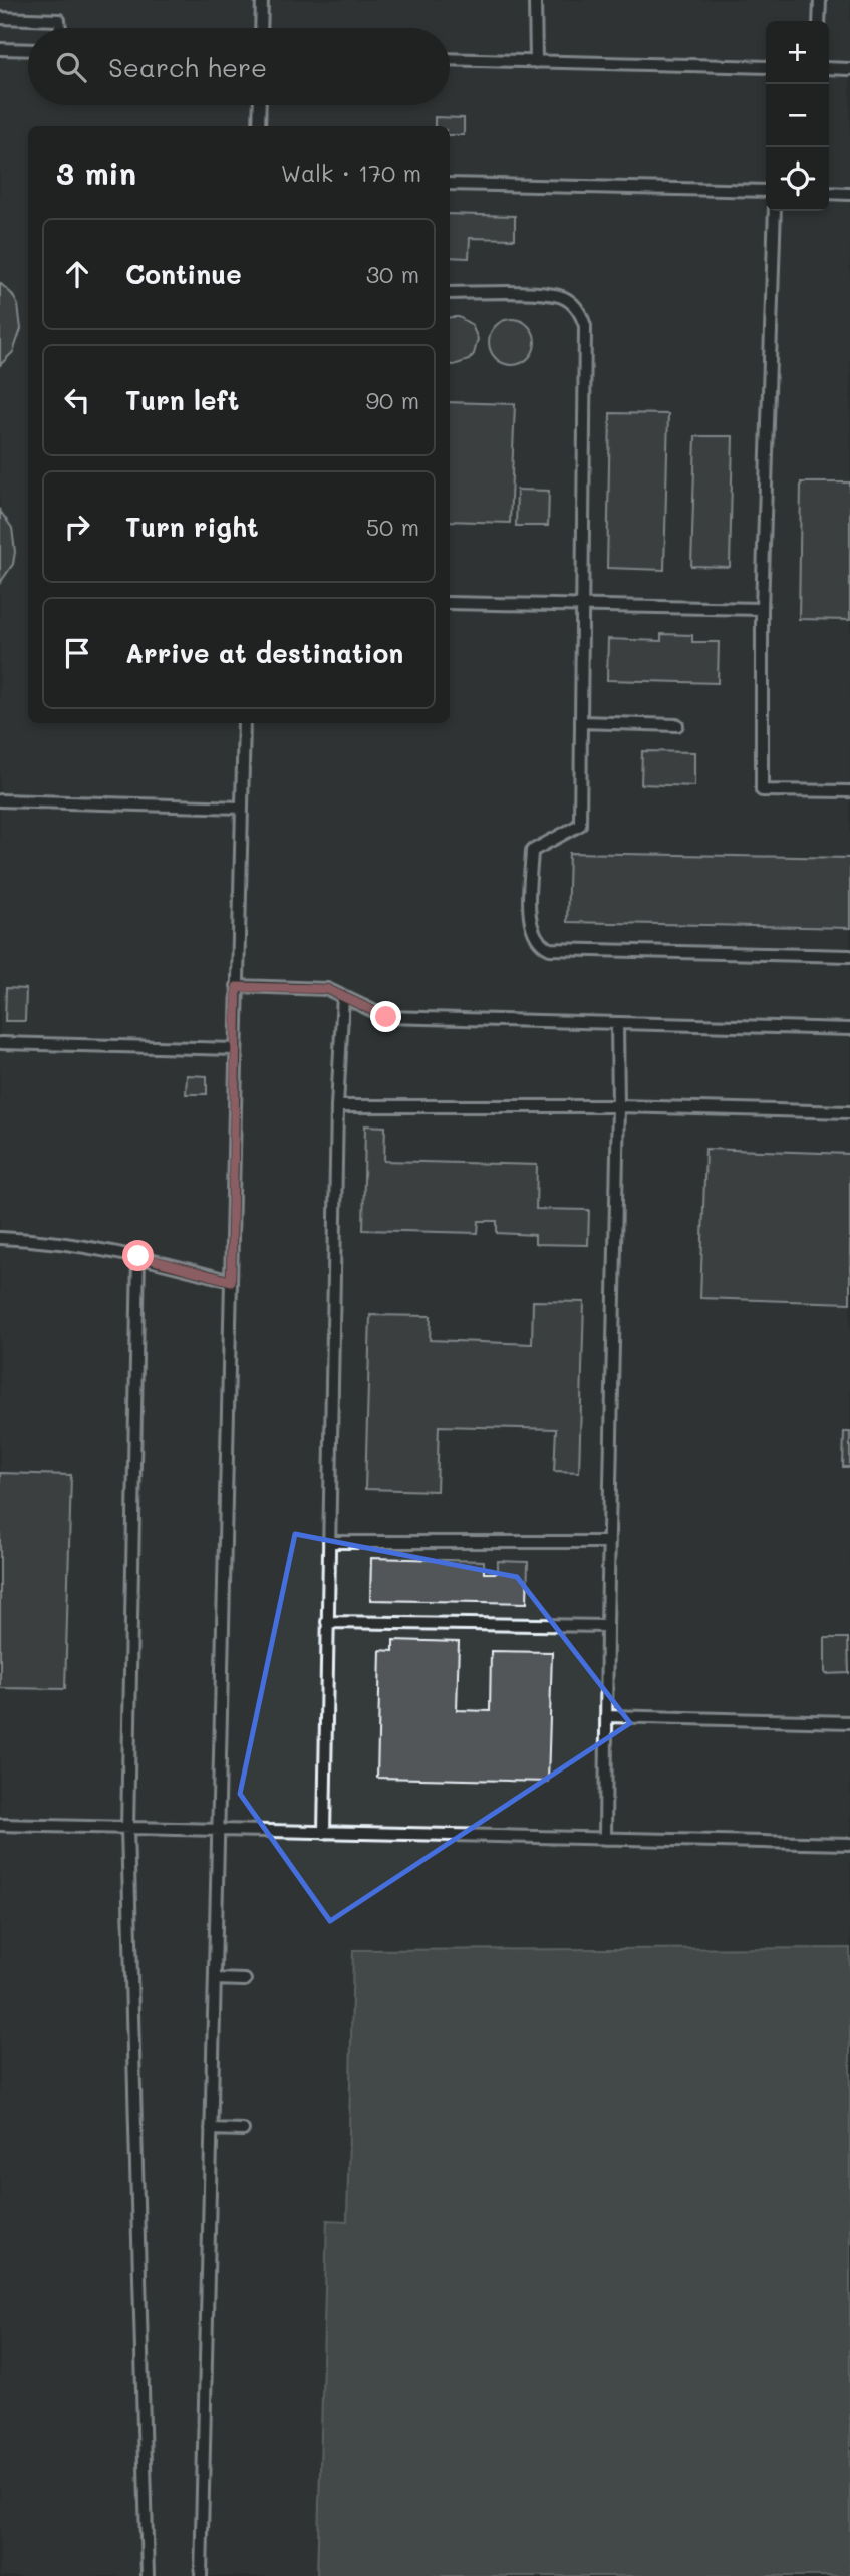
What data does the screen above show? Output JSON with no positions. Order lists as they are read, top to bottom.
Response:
{
  "page": {
    "map_buttons": ["+", "−"],
    "search": "Search here",
    "heading": ["3 min", "Walk · 170 m"],
    "list": [
      ["Continue", "30 m"],
      ["Turn left", "90 m"],
      ["Turn right", "50 m"],
      "Arrive at destination"
    ]
  }
}
